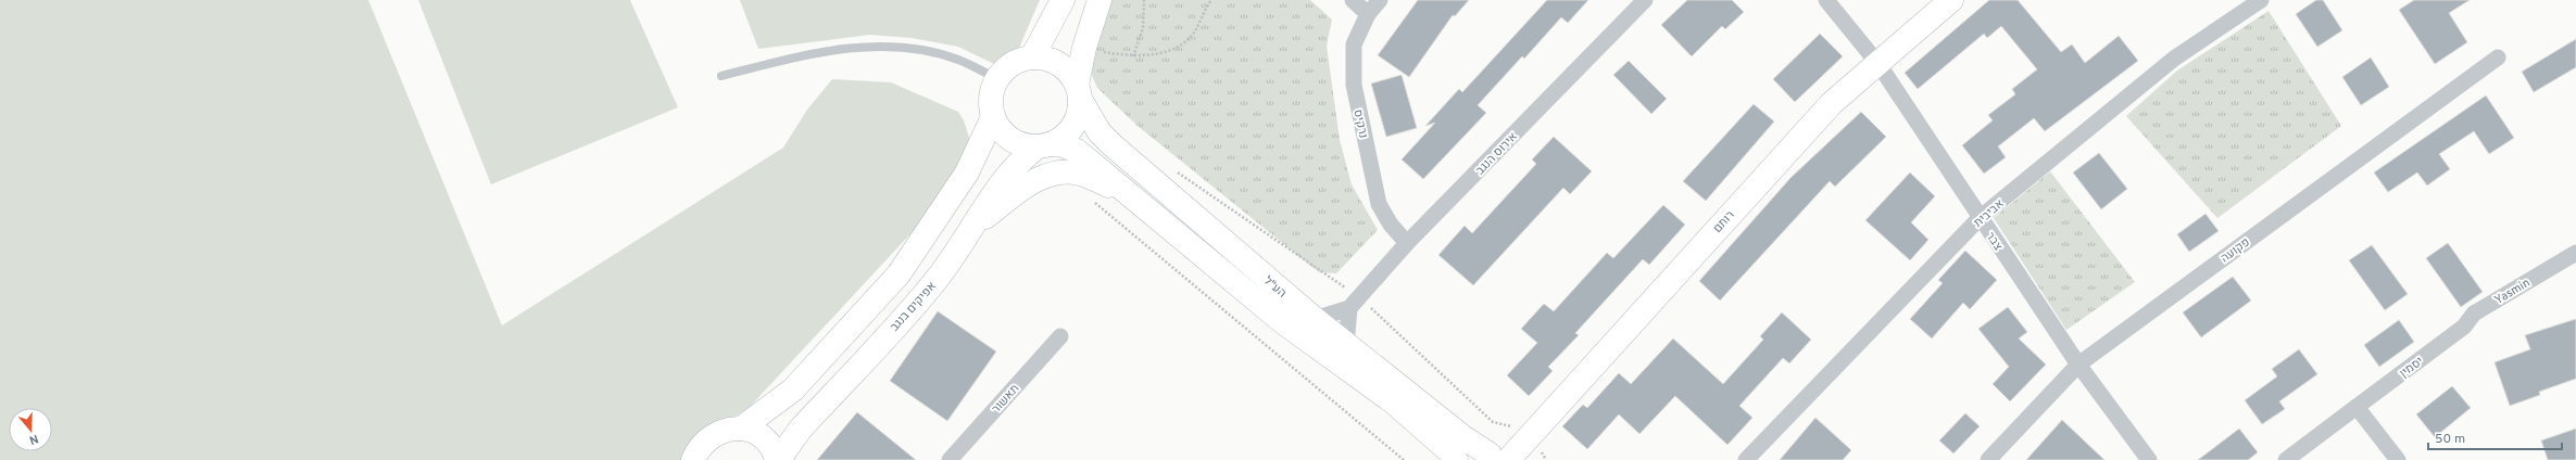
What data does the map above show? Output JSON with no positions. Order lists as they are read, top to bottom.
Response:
{
  "streets": {
    "street": [
      "נרקיס",
      "אירוס הנגב",
      "אביבית",
      "רותם",
      "צבר",
      "פקועה",
      "הע\"ל",
      "Yasmin",
      "אפיקים בנגב",
      "יסמין",
      "תאשור"
    ]
  },
  "crossings": [
    ["נרקיס", "אירוס הנגב"],
    ["אביבית", "צבר"],
    ["רותם", "צבר"],
    ["רותם", "הע\"ל"],
    ["צבר", "פקועה"],
    ["הע\"ל", "אפיקים בנגב"],
    ["Yasmin", "יסמין"]
  ],
  "scale_bar": "50 m",
  "north": "bottom"
}
